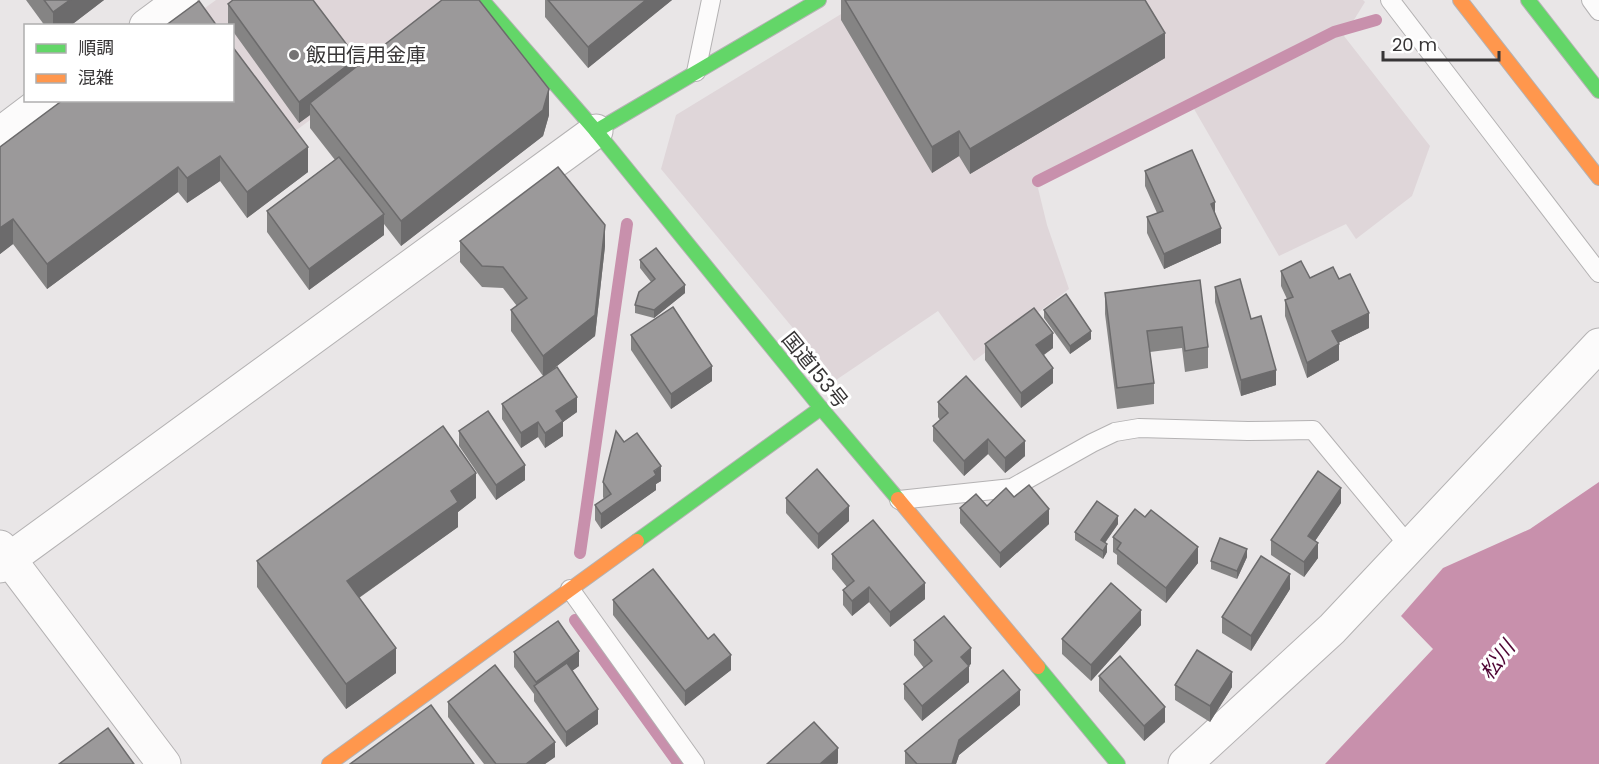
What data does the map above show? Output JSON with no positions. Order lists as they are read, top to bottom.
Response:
{
  "streets": {
    "main road": ["国道153号"]
  },
  "water": ["松川"],
  "places": ["飯田信用金庫"],
  "legend": ["順調", "混雑"],
  "scale_bar": "20 m"
}
